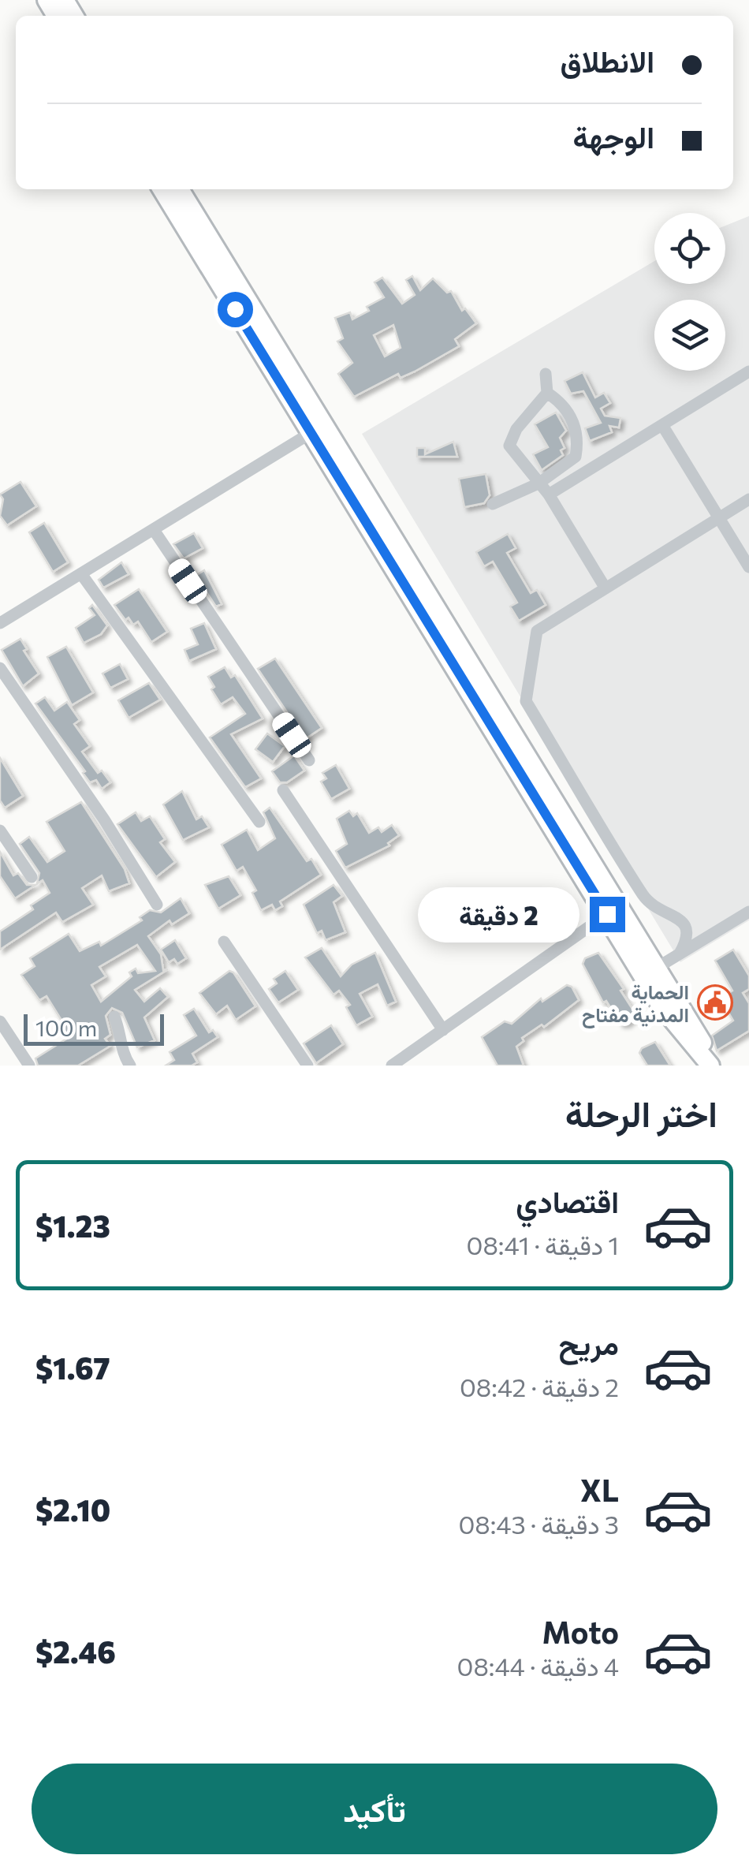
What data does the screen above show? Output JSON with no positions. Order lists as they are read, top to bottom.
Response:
{
  "places": {
    "public building": ["الحماية المدنية مفتاح"]
  },
  "scale_bar": "100 m",
  "page": {
    "banner": ["الانطلاق", "الوجهة"],
    "bubble": "2 دقيقة",
    "scale": "100 m",
    "heading": "اختر الرحلة",
    "list": [
      {
        "name": "اقتصادي",
        "note": "1 دقيقة · 08:41",
        "value": "$1.23"
      },
      {
        "name": "مريح",
        "note": "2 دقيقة · 08:42",
        "value": "$1.67"
      },
      {
        "name": "XL",
        "note": "3 دقيقة · 08:43",
        "value": "$2.10"
      },
      {
        "name": "Moto",
        "note": "4 دقيقة · 08:44",
        "value": "$2.46"
      }
    ],
    "buttons": "تأكيد"
  }
}
